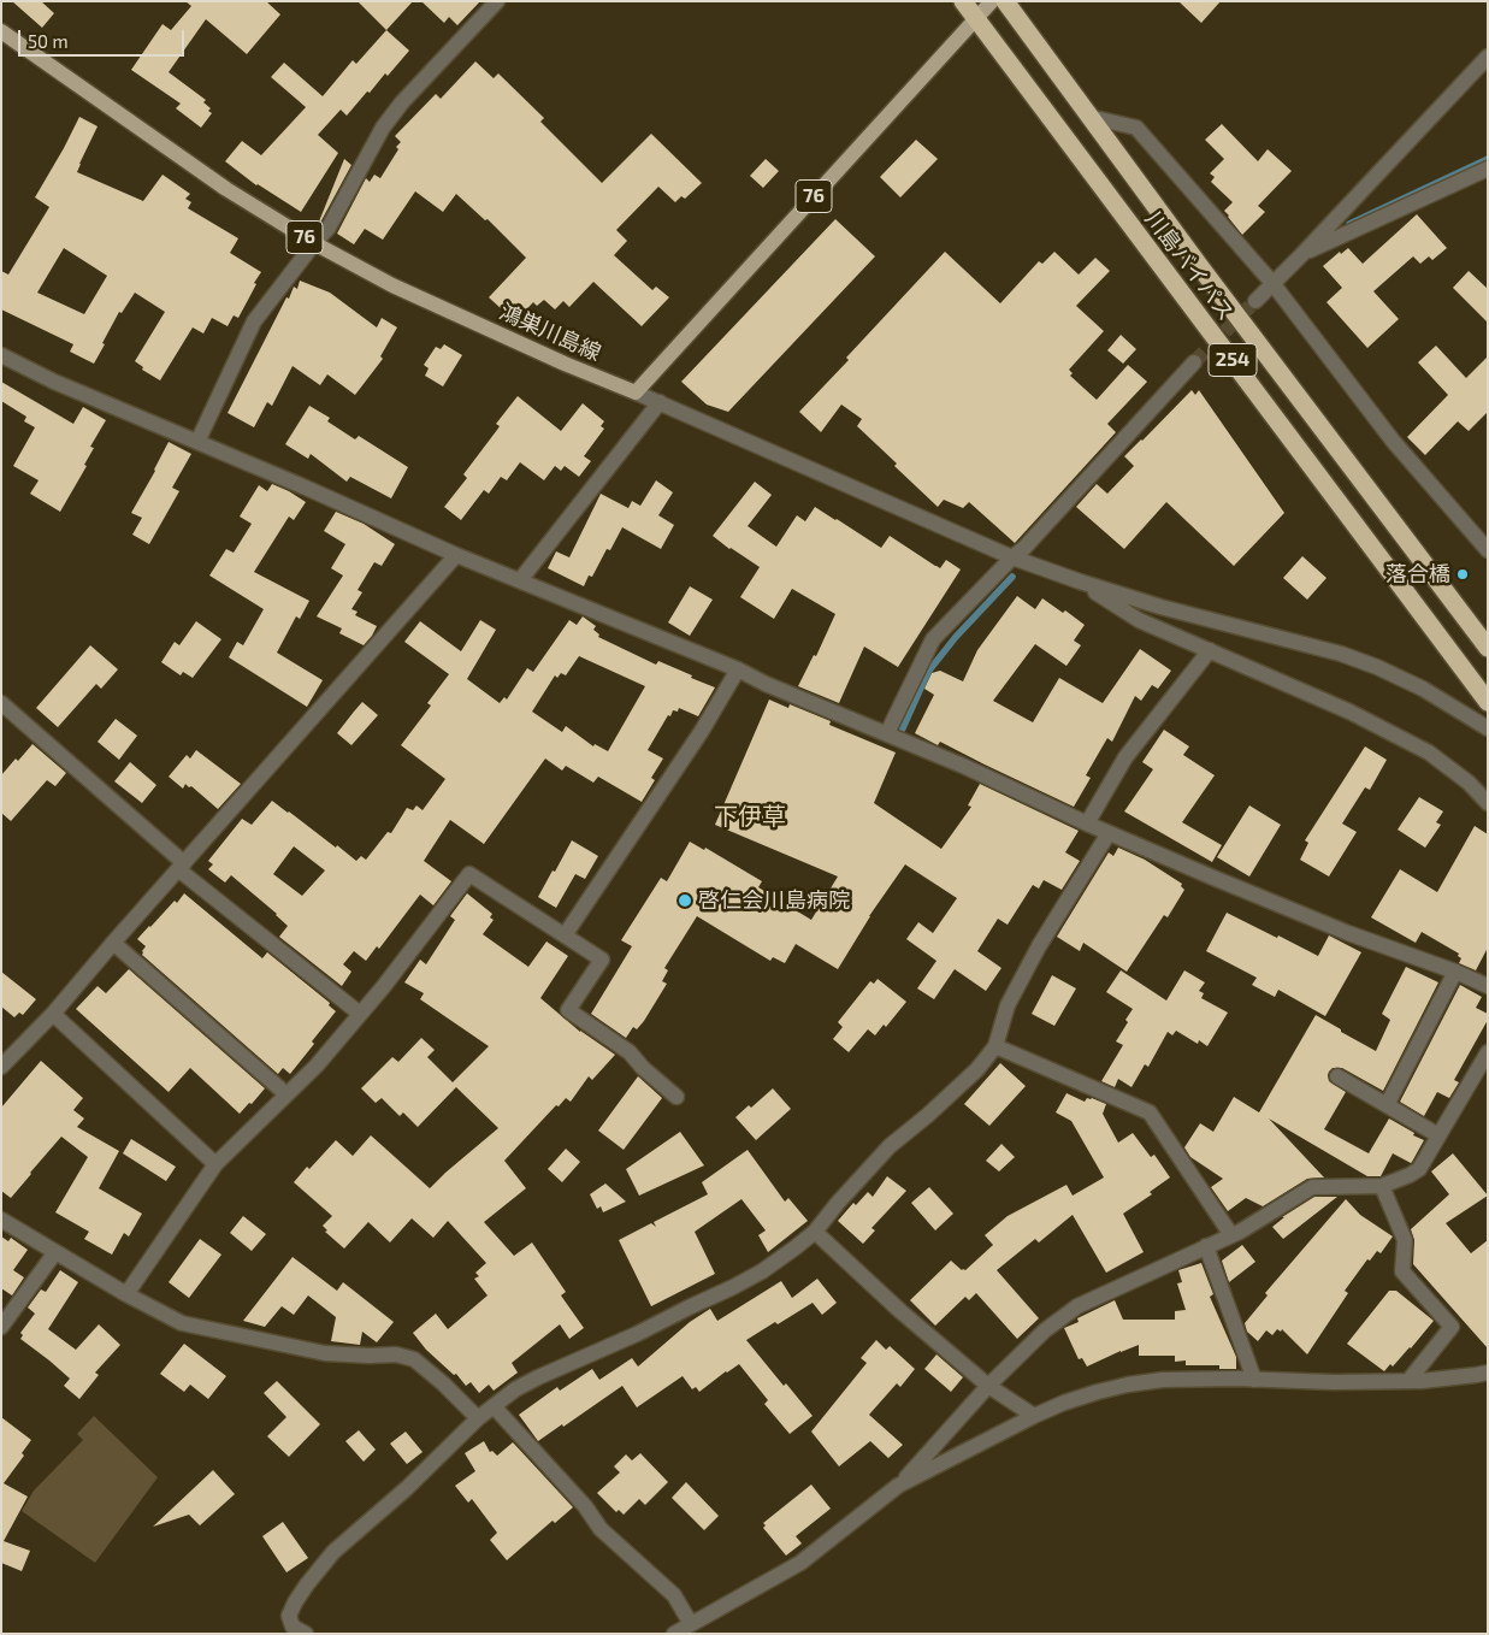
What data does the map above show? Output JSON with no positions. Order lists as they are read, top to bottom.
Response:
{
  "streets": {
    "highway": ["川島バイパス", "254"],
    "main road": ["76", "鴻巣川島線"]
  },
  "crossings": [
    ["76", "川島バイパス"],
    ["76", "鴻巣川島線"]
  ],
  "districts": ["下伊草"],
  "places": ["落合橋", "啓仁会川島病院"],
  "scale_bar": "50 m"
}
